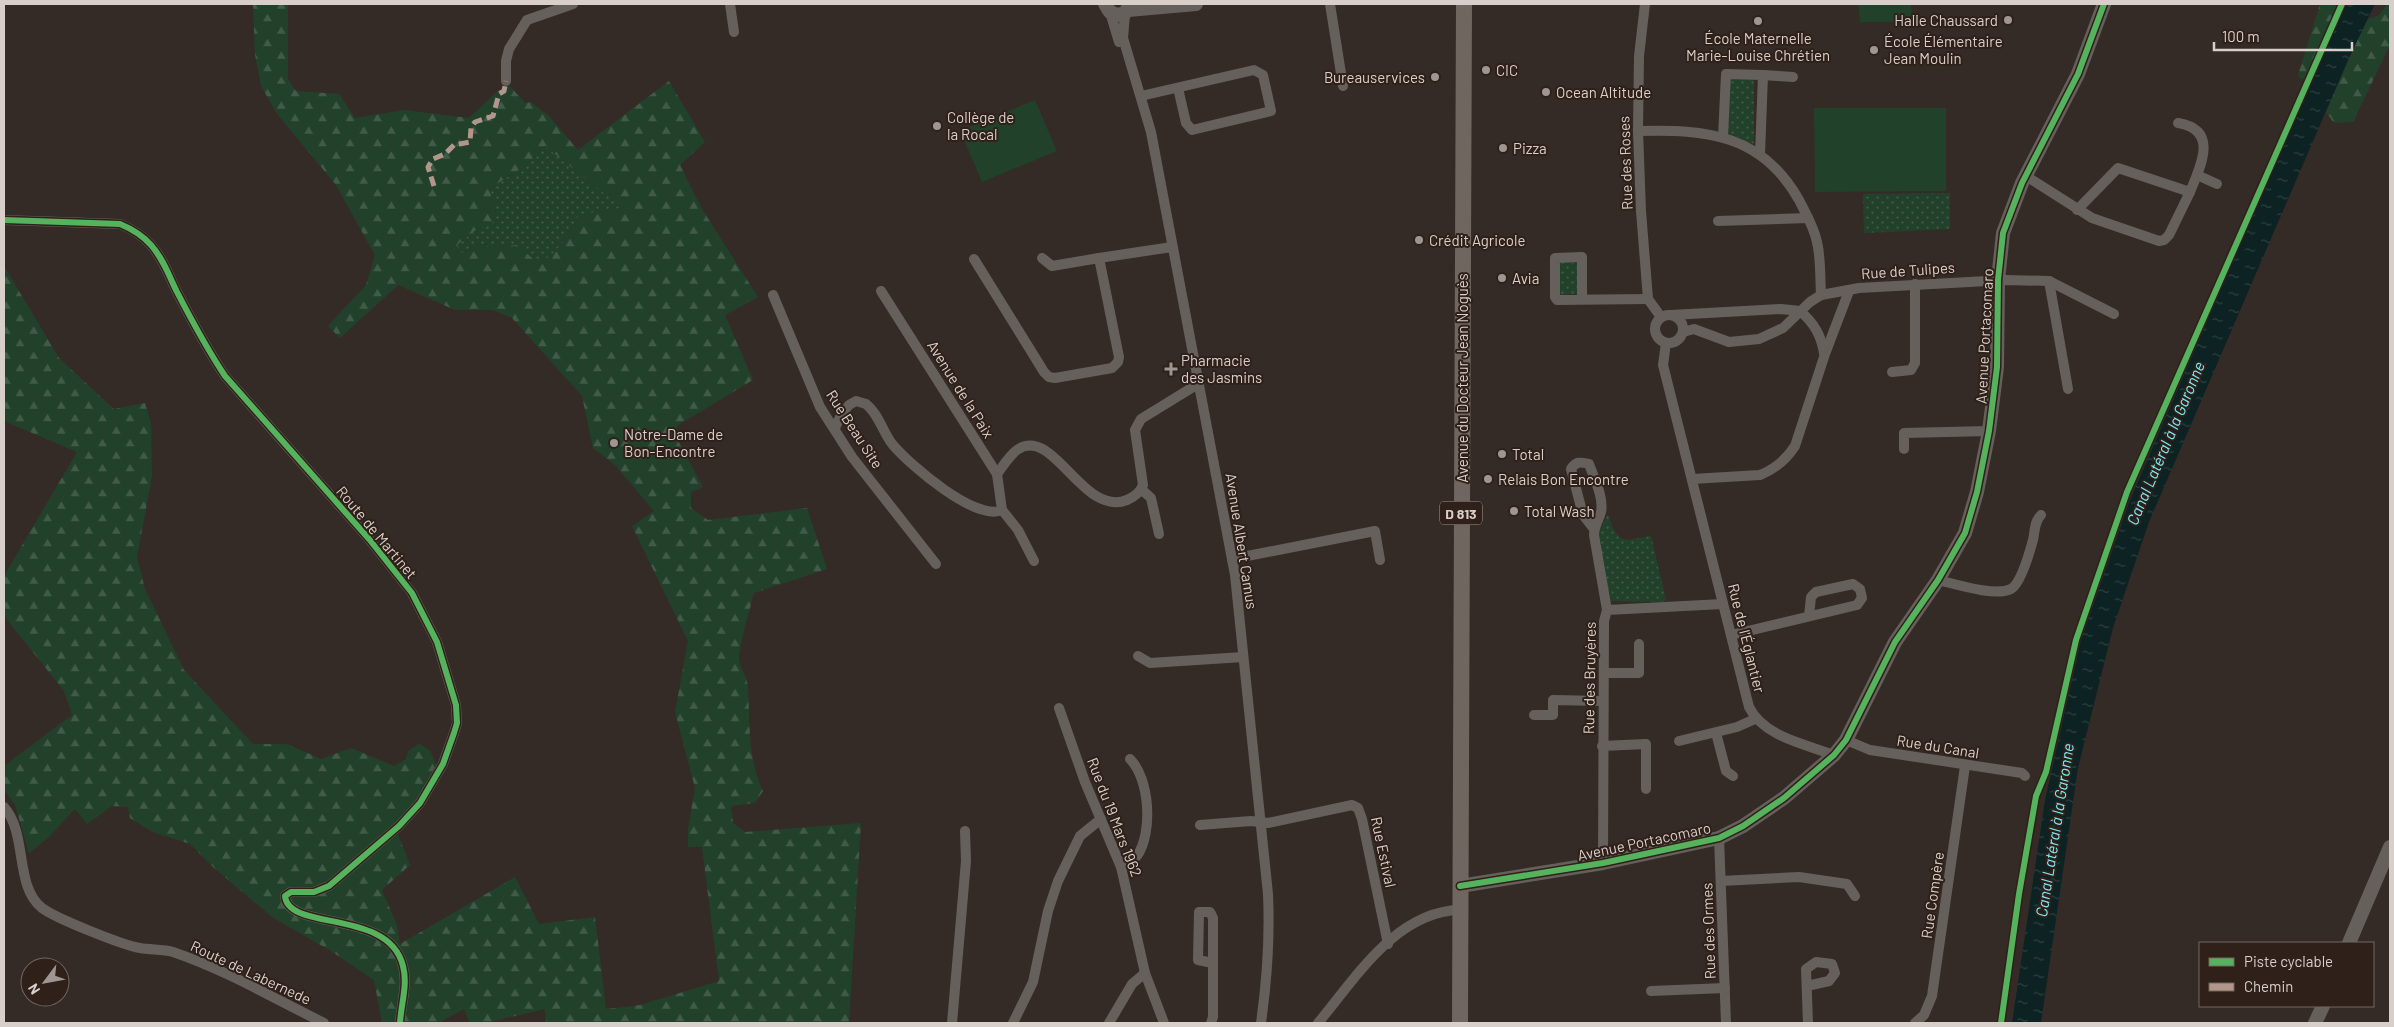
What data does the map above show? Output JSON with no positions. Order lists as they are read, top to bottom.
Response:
{
  "streets": {
    "main road": ["Avenue du Docteur Jean Noguès", "D 813"],
    "street": [
      "Rue des Roses",
      "Rue de Tulipes",
      "Avenue Portacomaro",
      "Avenue de la Paix",
      "Rue Beau Site",
      "Route de Martinet",
      "Avenue Albert Camus",
      "Rue de l'Églantier",
      "Rue des Bruyères",
      "Rue du Canal",
      "Rue du 19 Mars 1962",
      "Rue Estival",
      "Rue Compère",
      "Rue des Ormes",
      "Route de Labernede"
    ]
  },
  "crossings": [
    ["Rue de Tulipes", "Avenue Portacomaro"],
    ["Avenue Portacomaro", "Avenue du Docteur Jean Noguès"],
    ["Avenue Portacomaro", "Rue des Bruyères"],
    ["Avenue Portacomaro", "Rue du Canal"],
    ["Avenue Portacomaro", "Rue des Ormes"],
    ["Avenue Albert Camus", "Rue Estival"],
    ["Rue de l'Églantier", "Rue des Bruyères"],
    ["Rue du Canal", "Rue Compère"]
  ],
  "water": ["Canal Latéral à la Garonne"],
  "places": {
    "other": [
      "Halle Chaussard",
      "École Maternelle Marie-Louise Chrétien",
      "École Élémentaire Jean Moulin",
      "CIC",
      "Bureauservices",
      "Ocean Altitude",
      "Collège de la Rocal",
      "Pizza",
      "Crédit Agricole",
      "Avia",
      "Notre-Dame de Bon-Encontre",
      "Total",
      "Relais Bon Encontre",
      "Total Wash"
    ],
    "health": ["Pharmacie des Jasmins"]
  },
  "legend": ["Piste cyclable", "Chemin"],
  "scale_bar": "100 m",
  "north": "bottom left"
}
